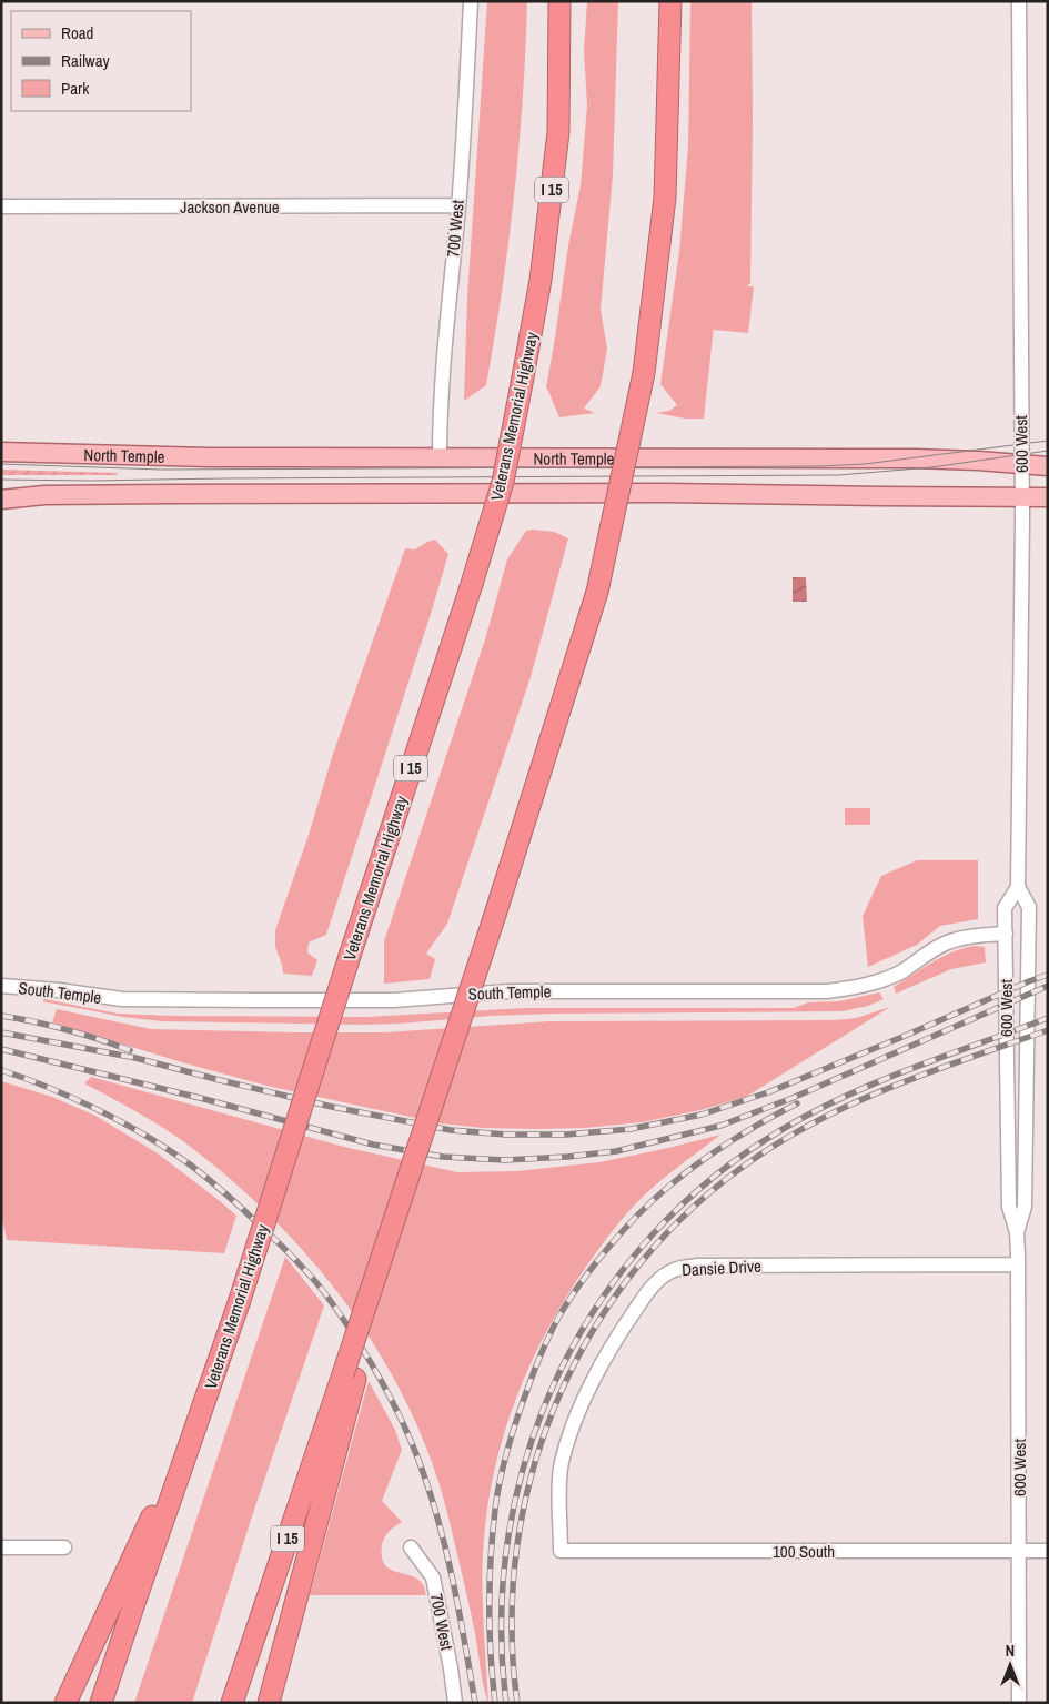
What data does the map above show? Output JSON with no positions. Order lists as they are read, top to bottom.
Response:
{
  "streets": {
    "highway": ["I 15", "Veterans Memorial Highway"],
    "main road": ["North Temple"],
    "street": [
      "Jackson Avenue",
      "700 West",
      "600 West",
      "South Temple",
      "Dansie Drive",
      "100 South"
    ]
  },
  "crossings": [
    ["Jackson Avenue", "700 West"],
    ["700 West", "North Temple"],
    ["600 West", "North Temple"],
    ["600 West", "South Temple"],
    ["600 West", "Dansie Drive"],
    ["600 West", "100 South"],
    ["Dansie Drive", "100 South"]
  ],
  "legend": ["Road", "Railway", "Park"],
  "north": "top"
}
